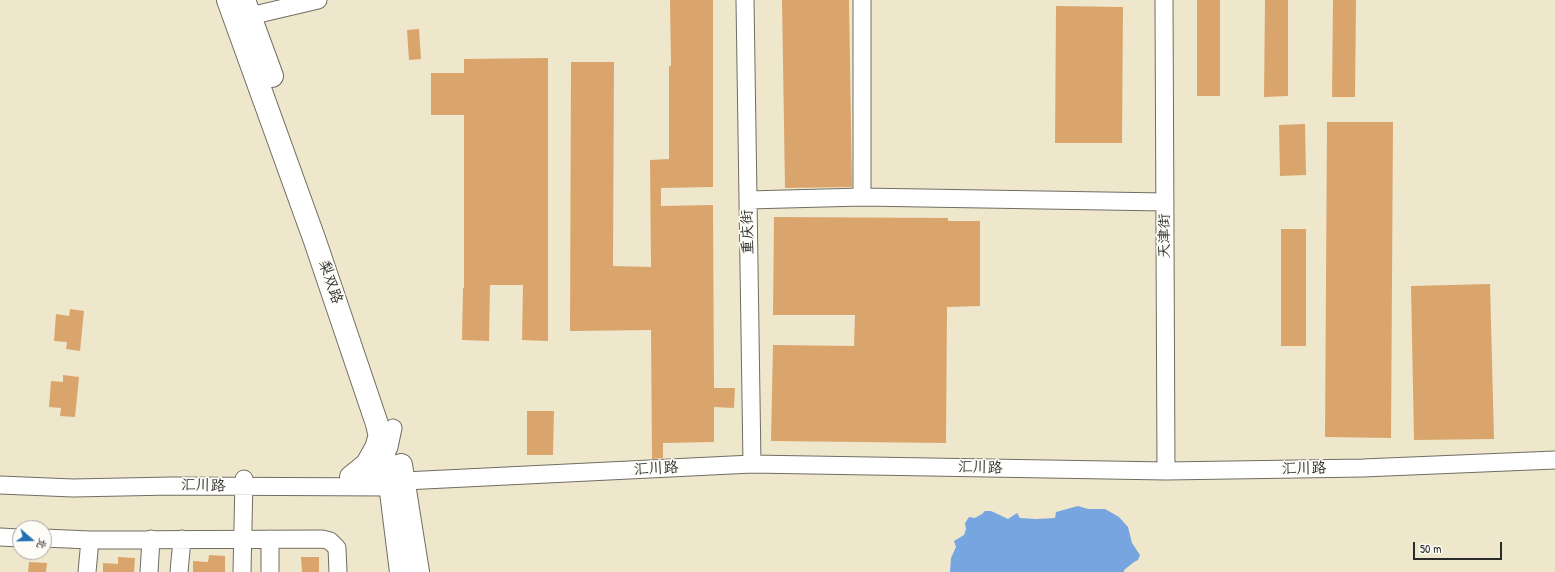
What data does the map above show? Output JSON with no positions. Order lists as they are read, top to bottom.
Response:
{
  "streets": {
    "main road": ["梨双路"],
    "street": ["重庆街", "天津街", "汇川路"]
  },
  "crossings": [
    ["重庆街", "汇川路"],
    ["天津街", "汇川路"],
    ["梨双路", "汇川路"]
  ],
  "scale_bar": "50 m",
  "north": "right"
}
